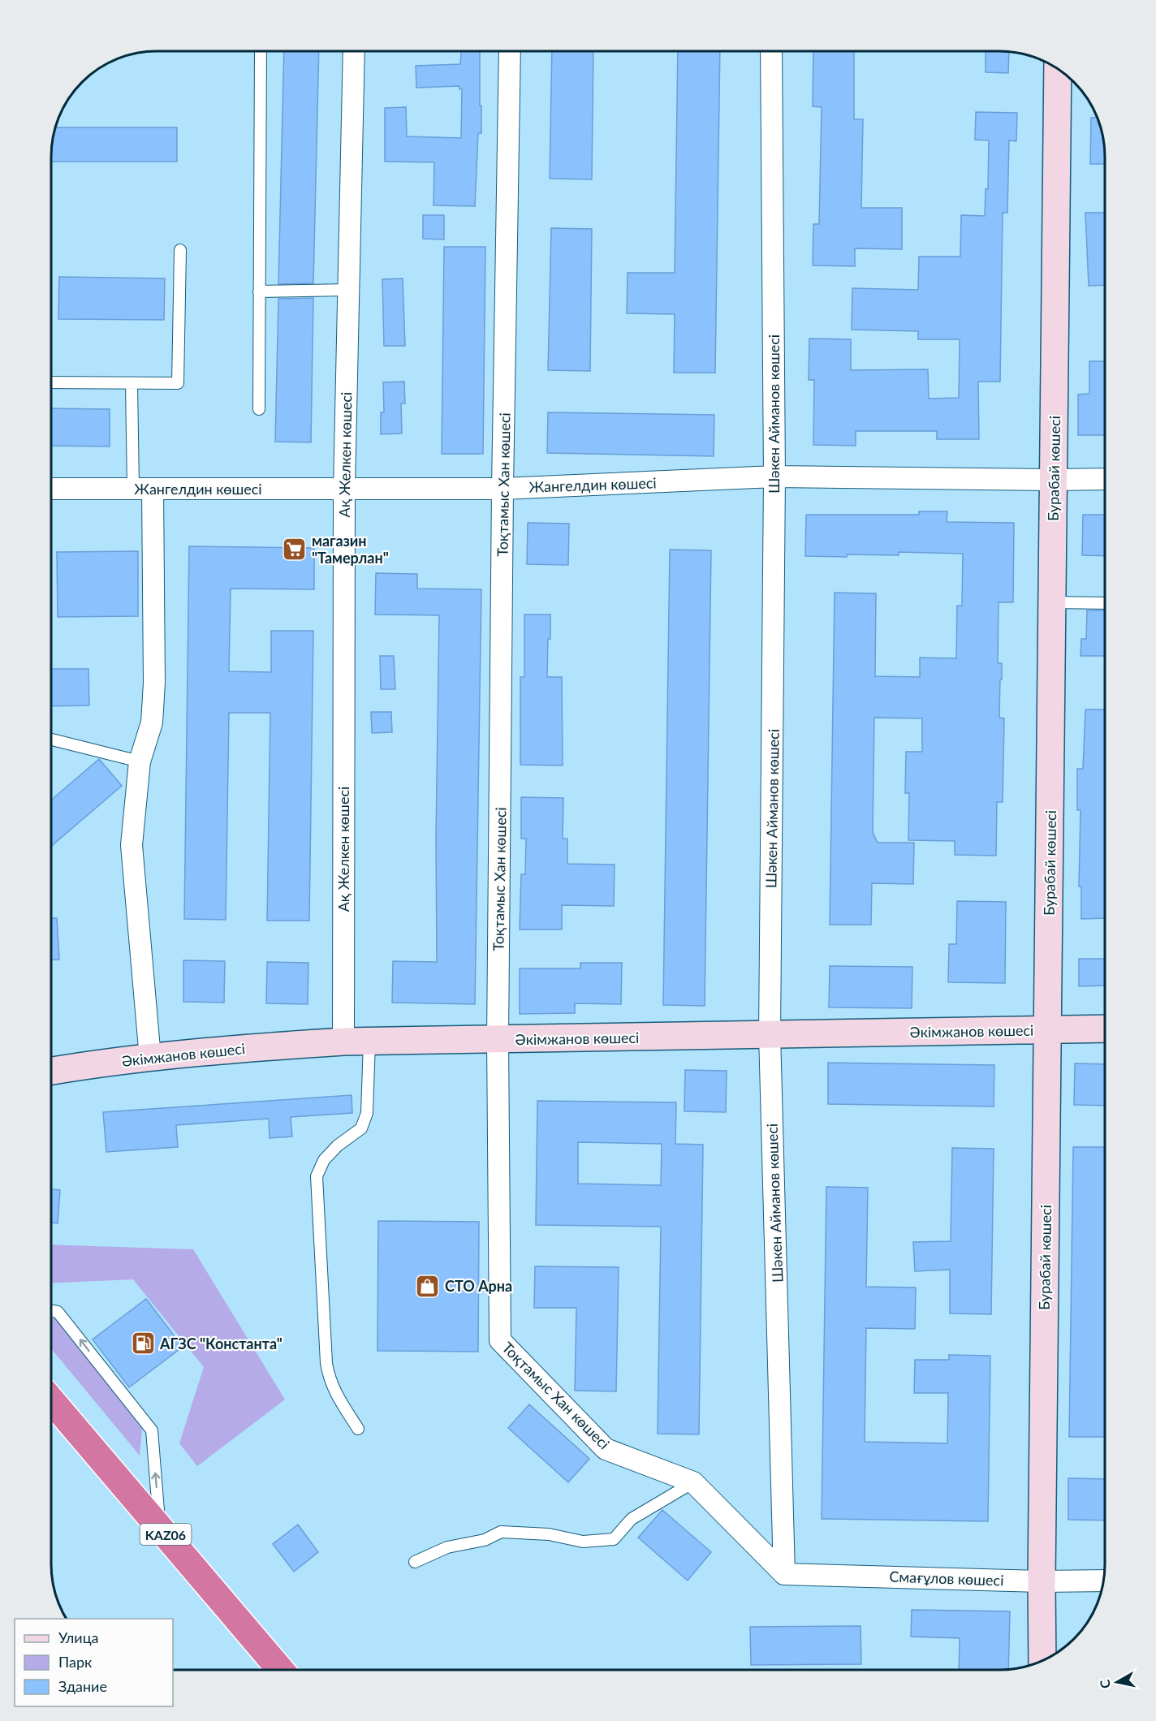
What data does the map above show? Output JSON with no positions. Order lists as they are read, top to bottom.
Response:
{
  "streets": {
    "highway": ["KАZ06"],
    "street": [
      "Шәкен Айманов көшесі",
      "Ақ Желкен көшесі",
      "Бурабай көшесі",
      "Тоқтамыс Хан көшесі",
      "Жангелдин көшесі",
      "Әкімжанов көшесі",
      "Смағұлов көшесі"
    ]
  },
  "crossings": [
    ["Шәкен Айманов көшесі", "Тоқтамыс Хан көшесі"],
    ["Шәкен Айманов көшесі", "Жангелдин көшесі"],
    ["Шәкен Айманов көшесі", "Әкімжанов көшесі"],
    ["Шәкен Айманов көшесі", "Смағұлов көшесі"],
    ["Ақ Желкен көшесі", "Жангелдин көшесі"],
    ["Ақ Желкен көшесі", "Әкімжанов көшесі"],
    ["Бурабай көшесі", "Жангелдин көшесі"],
    ["Бурабай көшесі", "Әкімжанов көшесі"],
    ["Бурабай көшесі", "Смағұлов көшесі"],
    ["Тоқтамыс Хан көшесі", "Жангелдин көшесі"],
    ["Тоқтамыс Хан көшесі", "Әкімжанов көшесі"],
    ["Тоқтамыс Хан көшесі", "Смағұлов көшесі"]
  ],
  "places": {
    "supermarket": ["магазин \"Тамерлан\""],
    "shop": ["СТО Арна"],
    "fuel station": ["АГЗС \"Константа\""]
  },
  "legend": ["Улица", "Парк", "Здание"],
  "north": "left"
}
